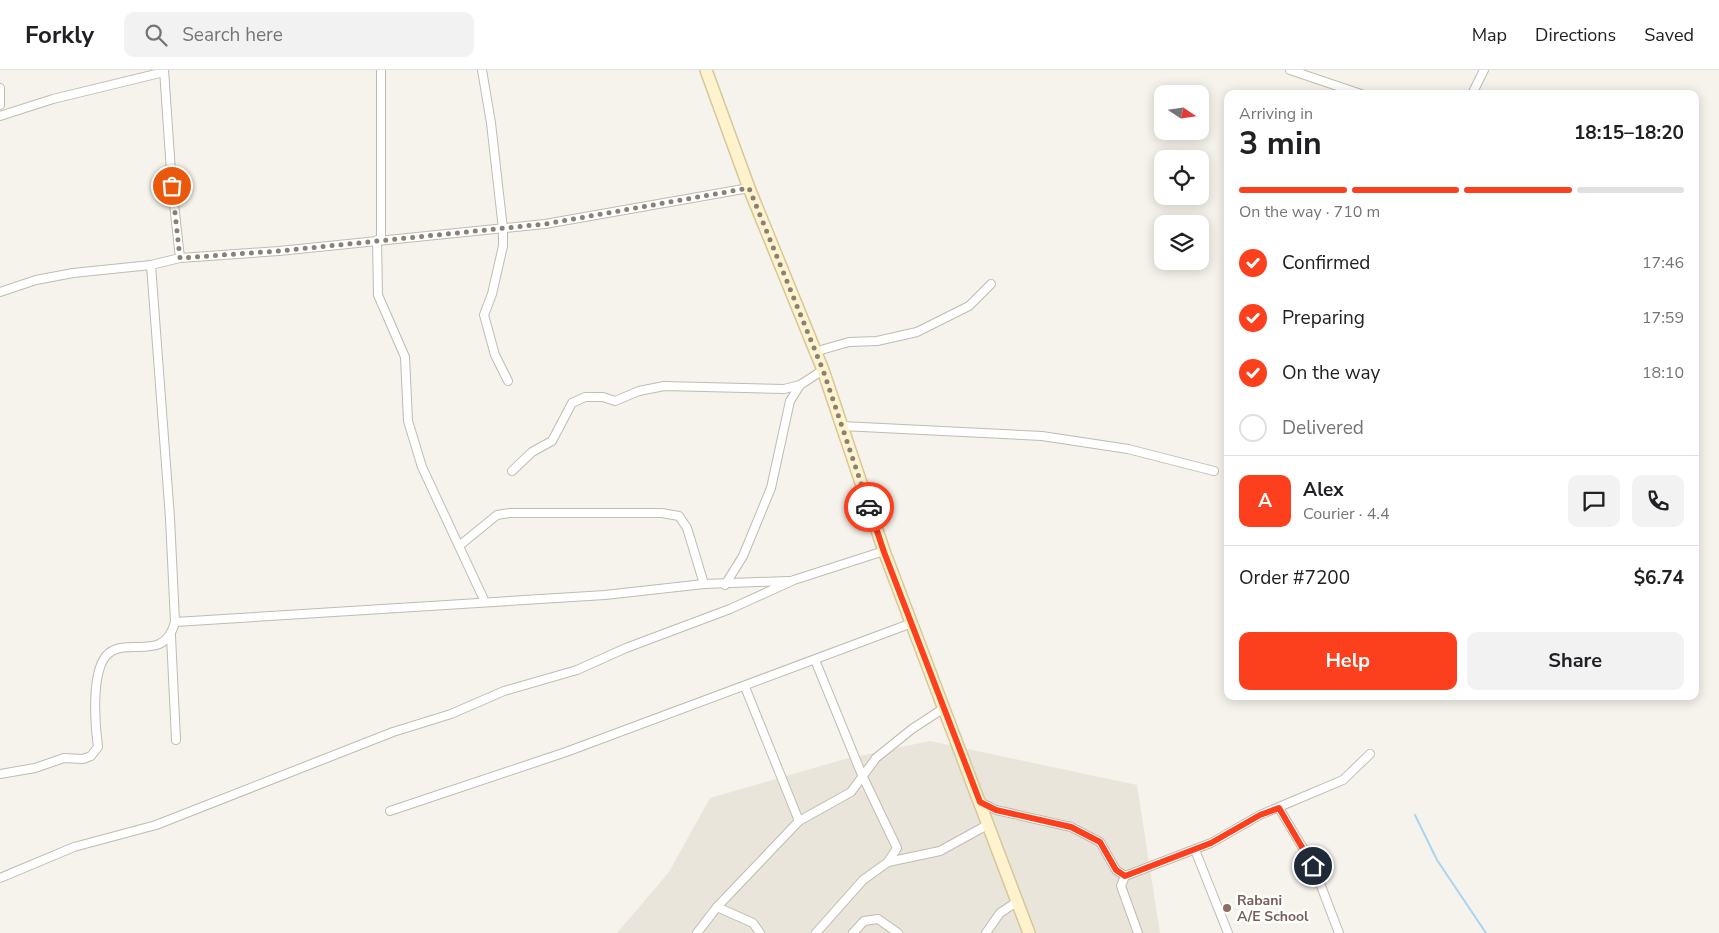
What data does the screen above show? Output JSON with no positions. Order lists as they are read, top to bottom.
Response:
{
  "places": ["Rabani A/E School"],
  "north": "right",
  "page": {
    "header": "Forkly",
    "search": "Search here",
    "nav": ["Map", "Directions", "Saved"],
    "heading": ["3 min", "Arriving in", "18:15–18:20"],
    "panel": [
      "Alex",
      "Courier · 4.4",
      "Order #7200",
      "$6.74"
    ],
    "bar": "On the way · 710 m",
    "list": [
      ["Confirmed", "17:46"],
      ["Preparing", "17:59"],
      ["On the way", "18:10"],
      "Delivered"
    ],
    "round": "A",
    "buttons": ["Help", "Share"]
  }
}
